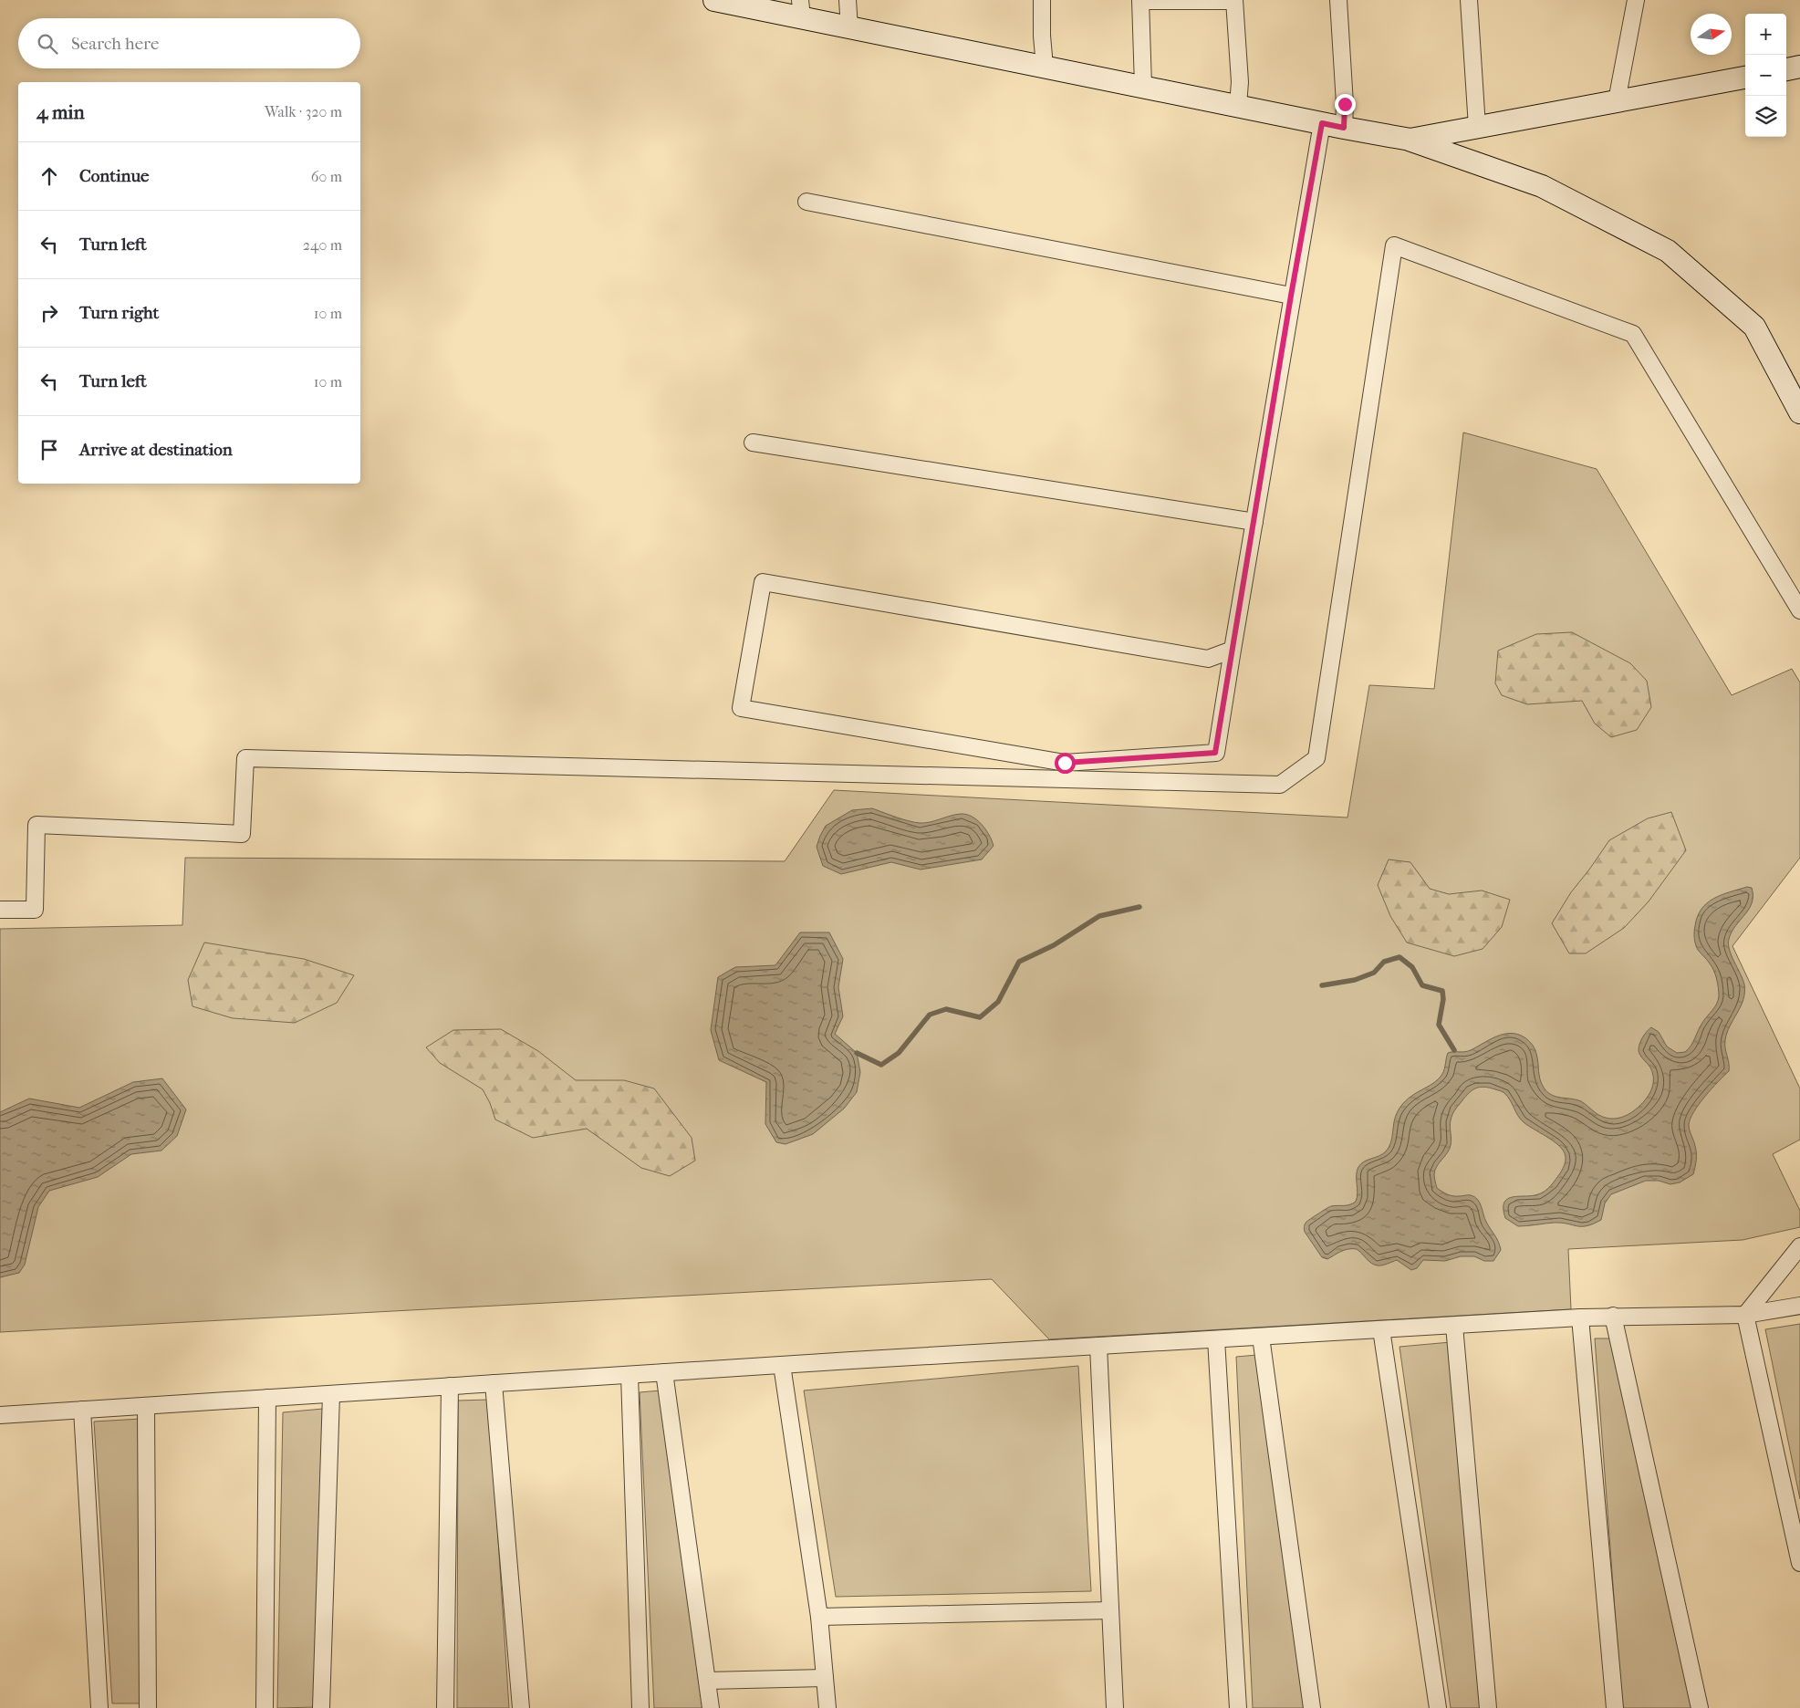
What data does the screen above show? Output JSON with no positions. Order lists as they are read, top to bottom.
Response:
{
  "north": "right",
  "page": {
    "map_buttons": ["+", "−"],
    "search": "Search here",
    "heading": ["4 min", "Walk · 320 m"],
    "list": [
      ["Continue", "60 m"],
      ["Turn left", "240 m"],
      ["Turn right", "10 m"],
      ["Turn left", "10 m"],
      "Arrive at destination"
    ]
  }
}
